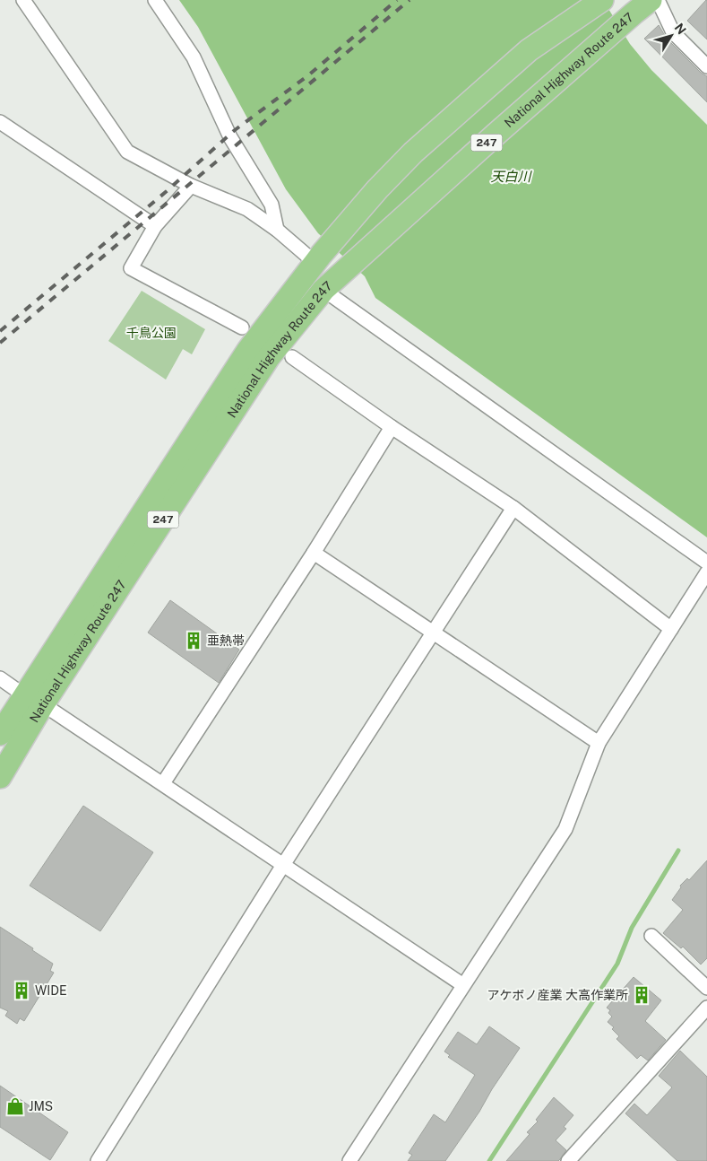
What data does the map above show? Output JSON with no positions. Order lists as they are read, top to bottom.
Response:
{
  "streets": {
    "highway": ["National Highway Route 247", "247"]
  },
  "water": ["天白川"],
  "parks": ["千鳥公園"],
  "places": {
    "building": ["亜熱帯", "WIDE", "アケボノ産業 大高作業所"],
    "shop": ["JMS"]
  },
  "north": "top right"
}
